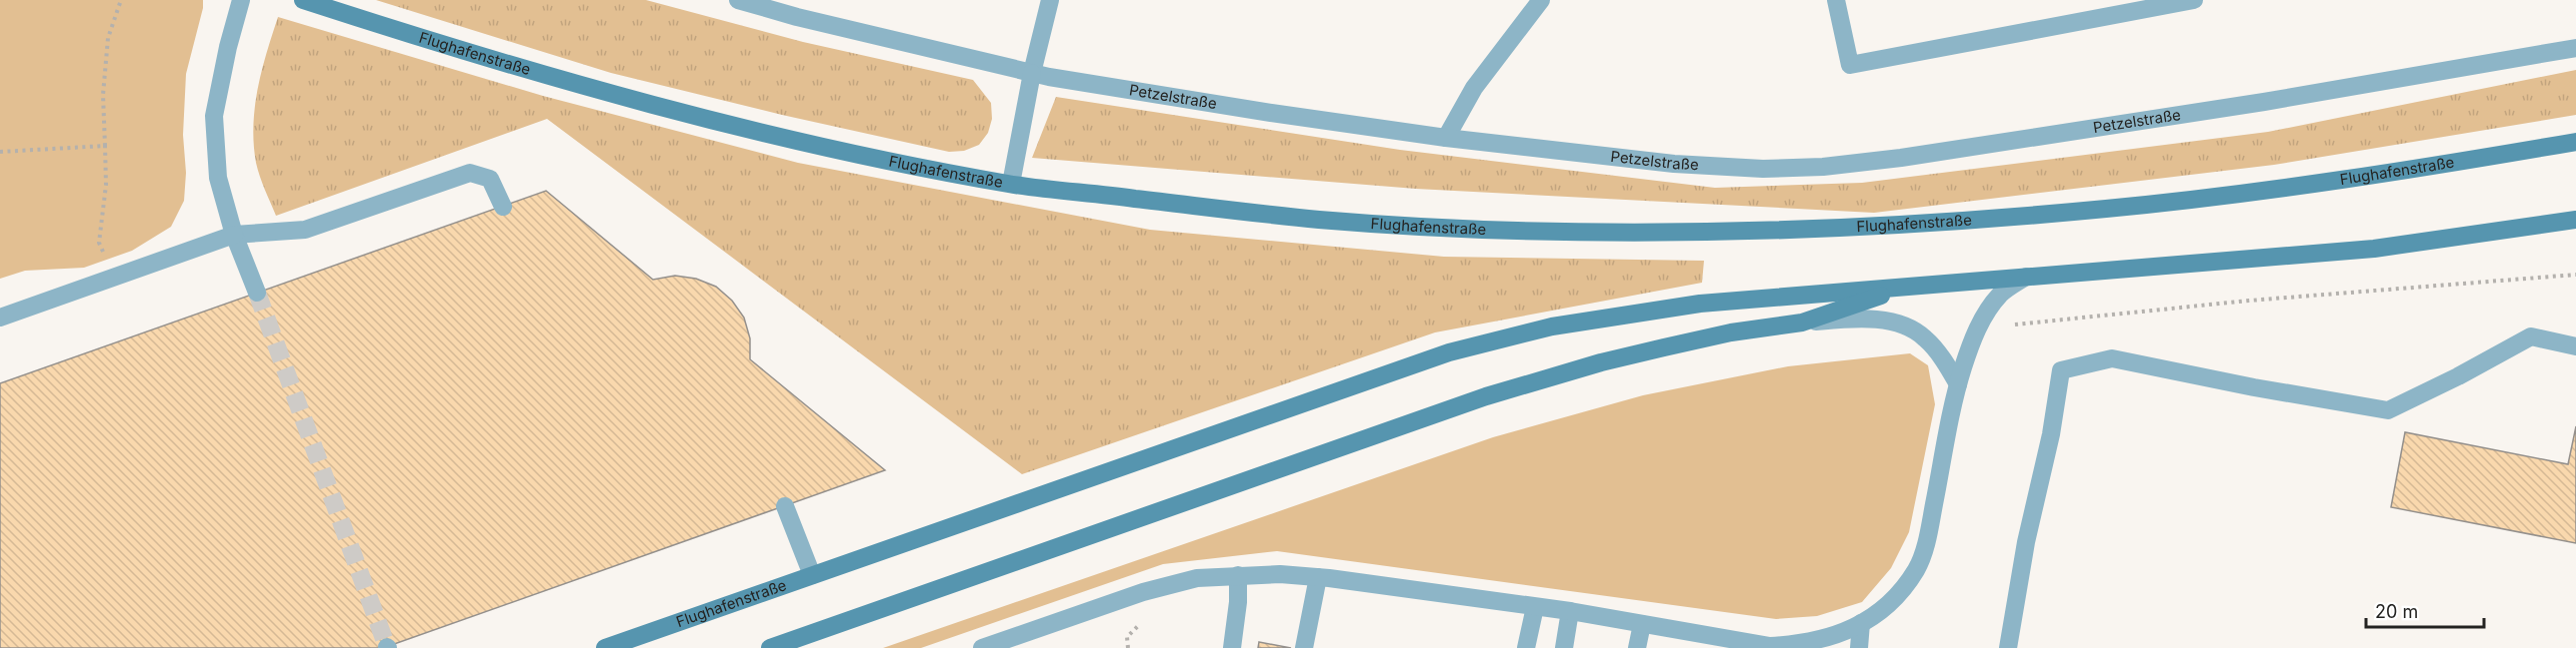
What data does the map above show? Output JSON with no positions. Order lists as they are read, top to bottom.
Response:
{
  "streets": {
    "main road": ["Flughafenstraße"],
    "street": ["Petzelstraße"]
  },
  "scale_bar": "20 m"
}
